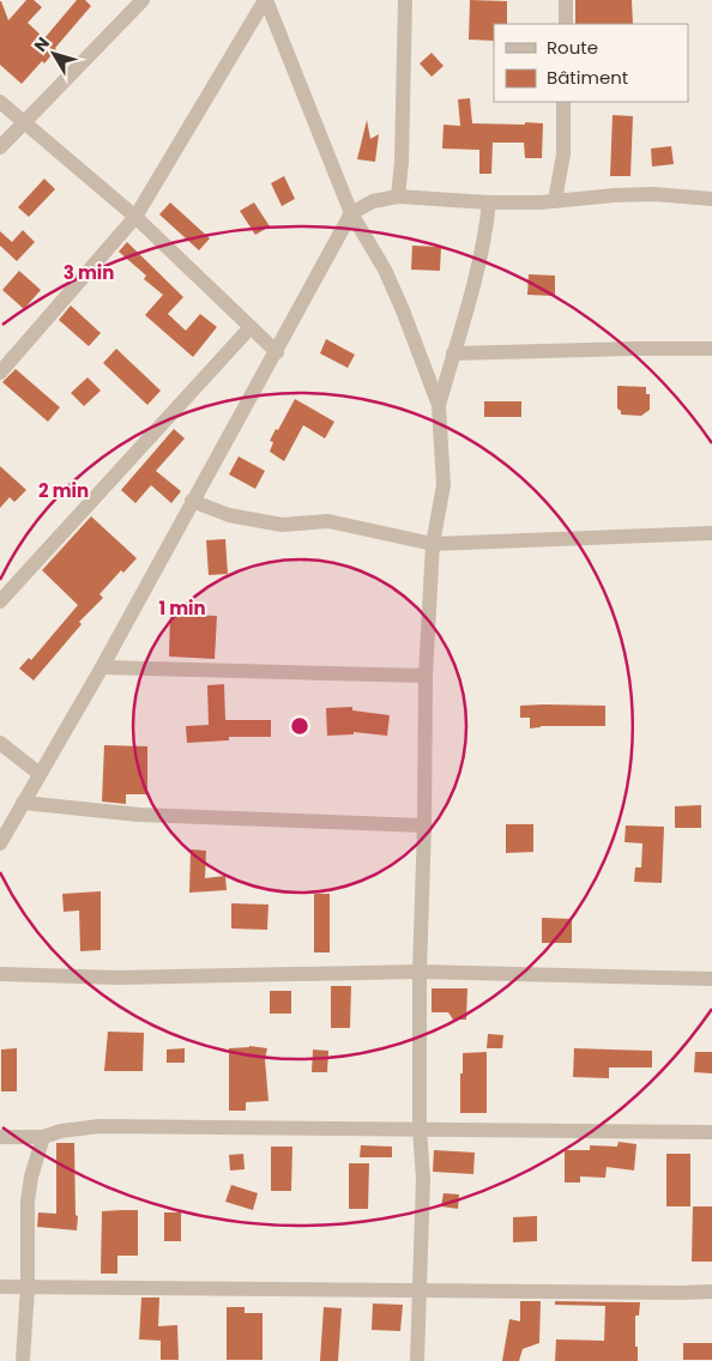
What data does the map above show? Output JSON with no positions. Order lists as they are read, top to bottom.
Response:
{
  "legend": ["Route", "Bâtiment"],
  "north": "top left",
  "rings": ["3 min", "2 min", "1 min"]
}
